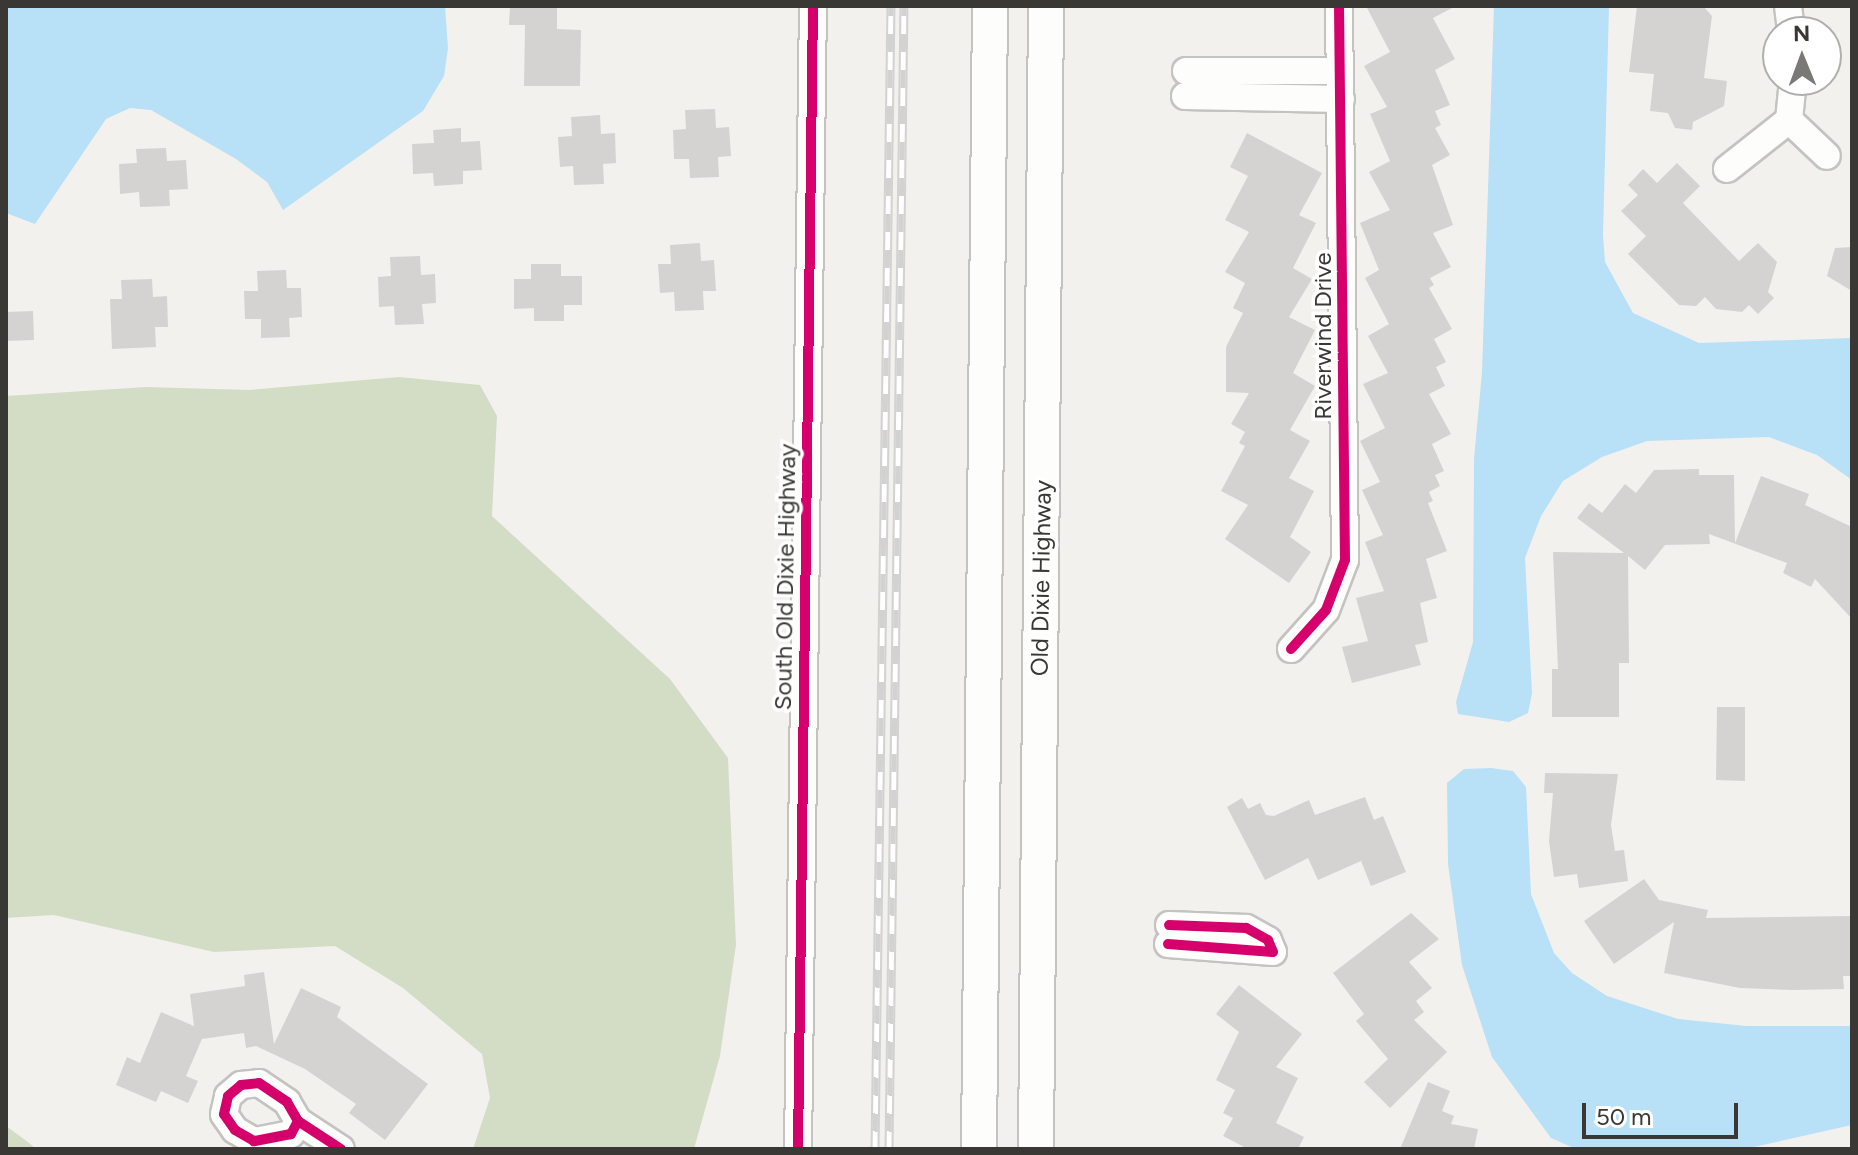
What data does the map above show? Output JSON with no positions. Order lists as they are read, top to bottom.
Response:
{
  "streets": {
    "main road": ["Old Dixie Highway"],
    "street": ["Riverwind Drive", "South Old Dixie Highway"]
  },
  "scale_bar": "50 m",
  "north": "top"
}
